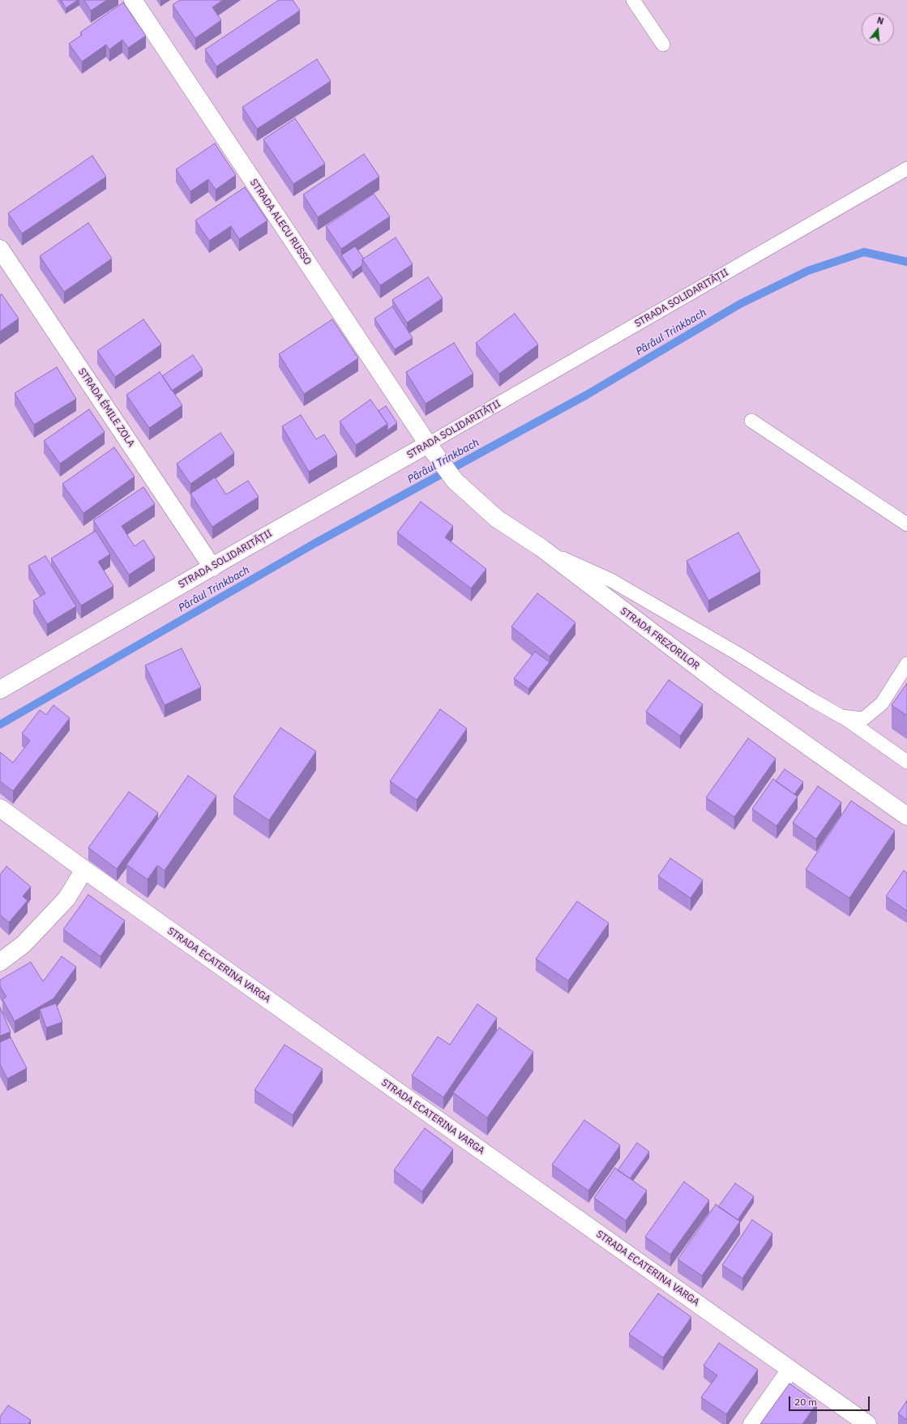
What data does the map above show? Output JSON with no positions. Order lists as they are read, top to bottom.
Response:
{
  "streets": {
    "street": [
      "STRADA ALECU RUSSO",
      "STRADA SOLIDARITĂȚII",
      "STRADA ÉMILE ZOLA",
      "STRADA FREZORILOR",
      "STRADA ECATERINA VARGA"
    ]
  },
  "crossings": [
    ["STRADA ALECU RUSSO", "STRADA SOLIDARITĂȚII"],
    ["STRADA ALECU RUSSO", "STRADA FREZORILOR"],
    ["STRADA SOLIDARITĂȚII", "STRADA ÉMILE ZOLA"],
    ["STRADA SOLIDARITĂȚII", "STRADA FREZORILOR"]
  ],
  "water": ["Pârâul Trinkbach"],
  "scale_bar": "20 m",
  "north": "top"
}
